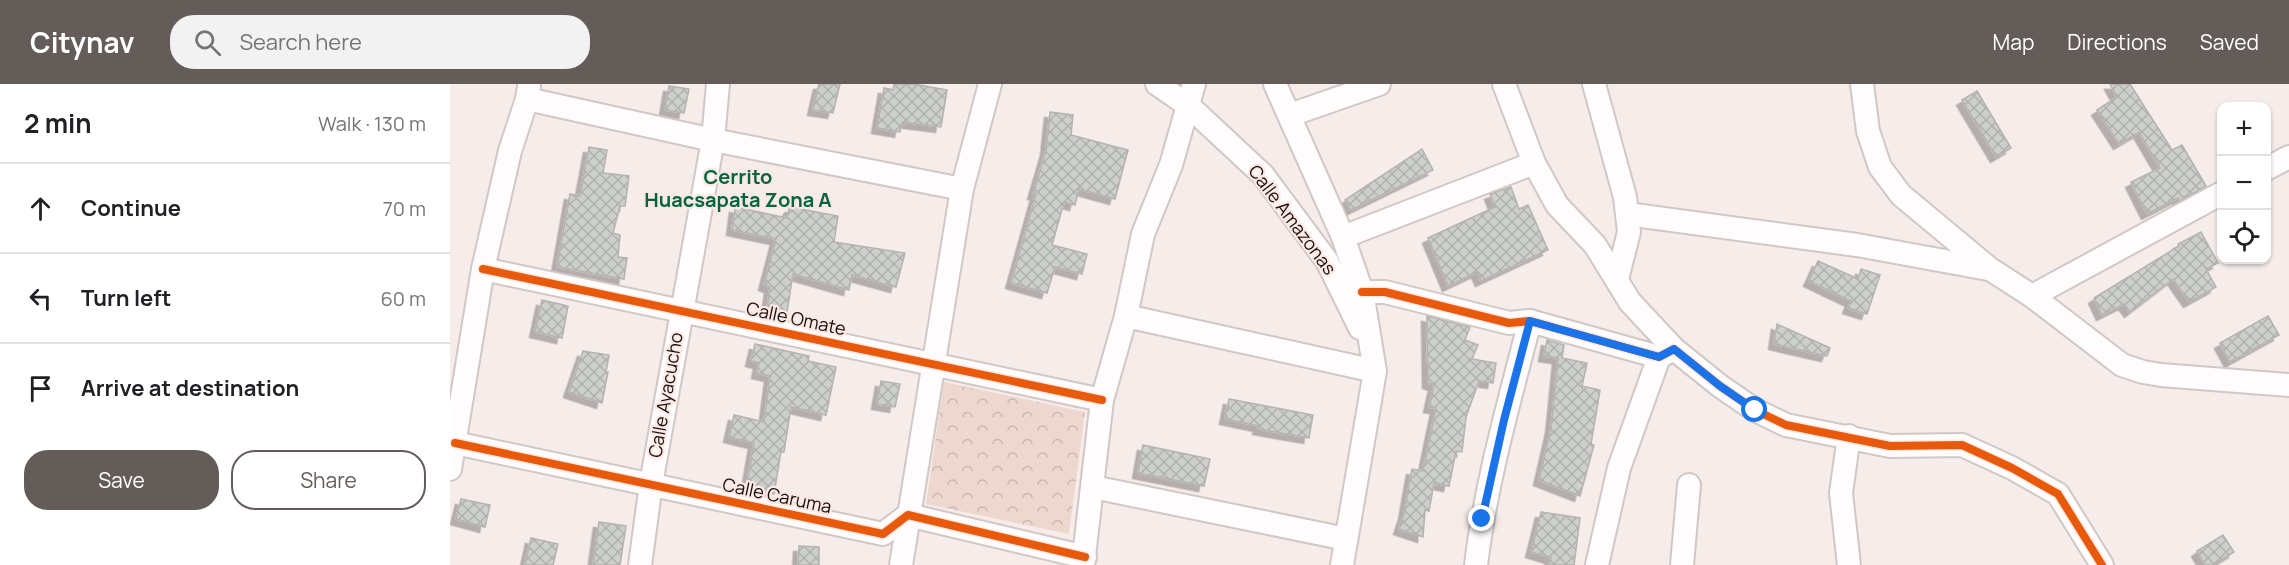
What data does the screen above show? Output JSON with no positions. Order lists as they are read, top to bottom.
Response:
{
  "streets": {
    "street": [
      "Calle Amazonas",
      "Calle Omate",
      "Calle Ayacucho",
      "Calle Caruma"
    ]
  },
  "crossings": [
    ["Calle Omate", "Calle Ayacucho"],
    ["Calle Ayacucho", "Calle Caruma"]
  ],
  "districts": ["Cerrito Huacsapata Zona A"],
  "page": {
    "header": "Citynav",
    "search": "Search here",
    "nav": ["Map", "Directions", "Saved"],
    "heading": ["2 min", "Walk · 130 m"],
    "map_buttons": ["+", "−"],
    "list": [
      ["Continue", "70 m"],
      ["Turn left", "60 m"],
      "Arrive at destination"
    ],
    "buttons": ["Save", "Share"]
  }
}
